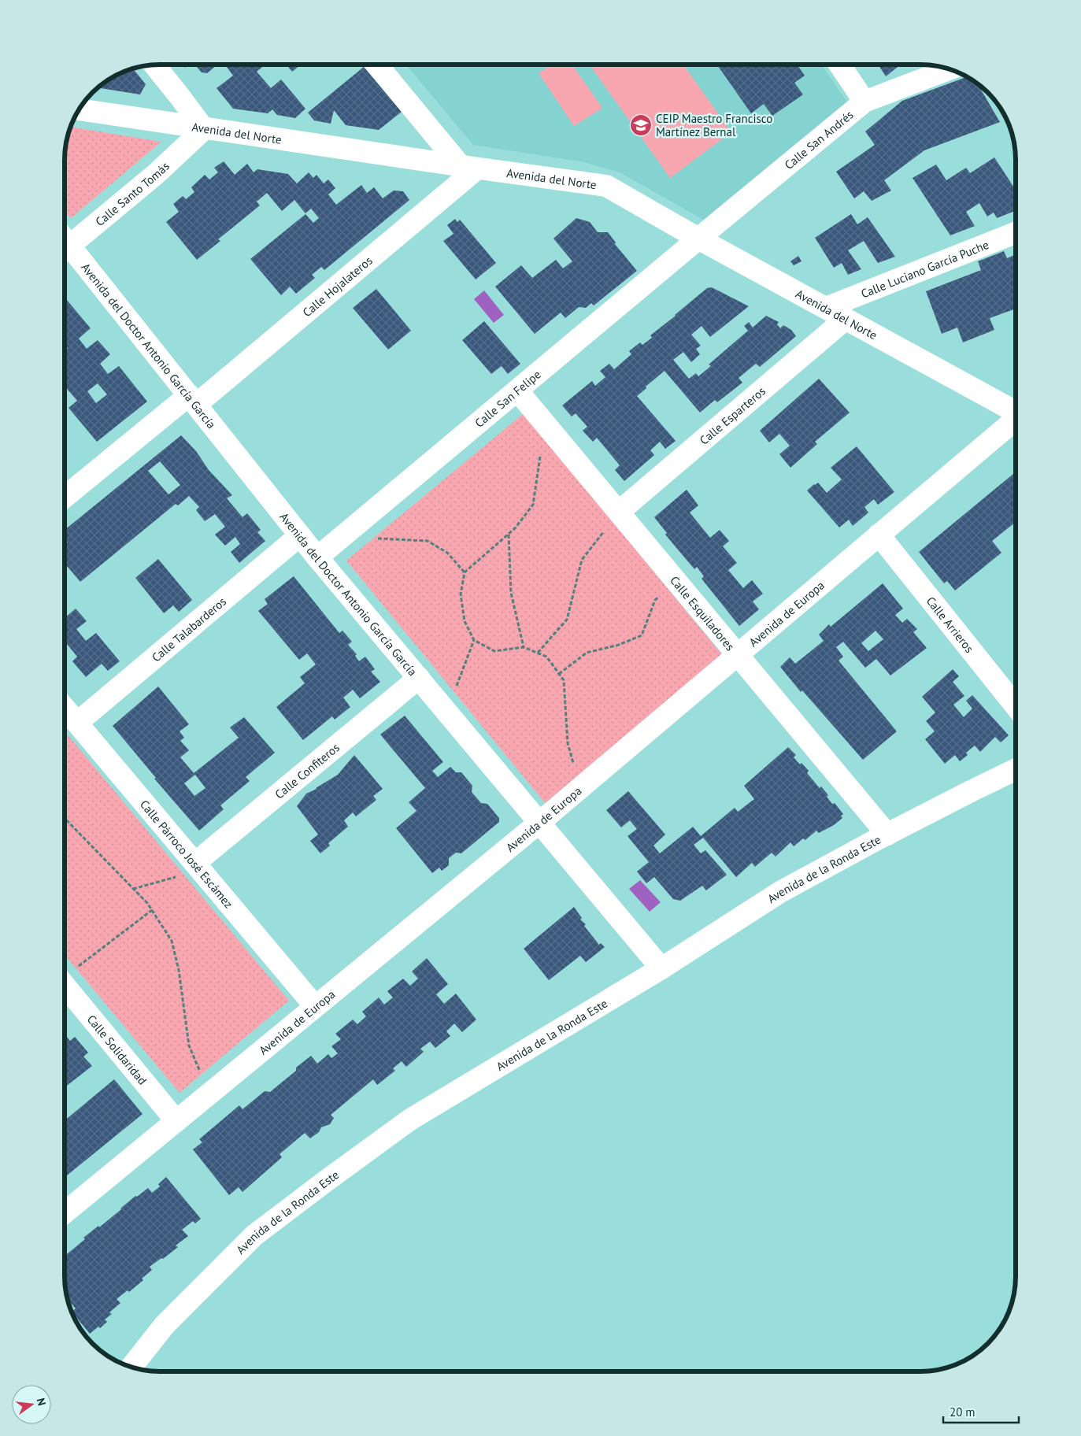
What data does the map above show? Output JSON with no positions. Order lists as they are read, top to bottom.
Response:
{
  "streets": {
    "street": [
      "Avenida del Norte",
      "Calle San Andrés",
      "Calle Santo Tomás",
      "Calle Luciano García Puche",
      "Calle Hojalateros",
      "Avenida del Doctor Antonio García García",
      "Calle San Felipe",
      "Calle Esparteros",
      "Calle Esquiladores",
      "Avenida de Europa",
      "Calle Arrieros",
      "Calle Talabarderos",
      "Calle Confiteros",
      "Calle Párroco José Escámez",
      "Avenida de la Ronda Este",
      "Calle Solidaridad"
    ]
  },
  "crossings": [
    ["Avenida del Norte", "Calle San Andrés"],
    ["Avenida del Norte", "Calle Santo Tomás"],
    ["Avenida del Norte", "Calle Luciano García Puche"],
    ["Avenida del Norte", "Calle Hojalateros"],
    ["Avenida del Norte", "Calle San Felipe"],
    ["Avenida del Norte", "Calle Esparteros"],
    ["Calle San Andrés", "Calle San Felipe"],
    ["Calle Hojalateros", "Avenida del Doctor Antonio García García"],
    ["Avenida del Doctor Antonio García García", "Calle San Felipe"],
    ["Avenida del Doctor Antonio García García", "Avenida de Europa"],
    ["Avenida del Doctor Antonio García García", "Calle Talabarderos"],
    ["Avenida del Doctor Antonio García García", "Calle Confiteros"],
    ["Avenida del Doctor Antonio García García", "Avenida de la Ronda Este"],
    ["Calle San Felipe", "Calle Esquiladores"],
    ["Calle Esparteros", "Calle Esquiladores"],
    ["Calle Esquiladores", "Avenida de Europa"],
    ["Calle Esquiladores", "Avenida de la Ronda Este"],
    ["Avenida de Europa", "Calle Arrieros"],
    ["Avenida de Europa", "Calle Párroco José Escámez"],
    ["Avenida de Europa", "Calle Solidaridad"],
    ["Calle Talabarderos", "Calle Párroco José Escámez"],
    ["Calle Confiteros", "Calle Párroco José Escámez"]
  ],
  "places": {
    "school or university": ["CEIP Maestro Francisco Martínez Bernal"]
  },
  "scale_bar": "20 m",
  "north": "right"
}
